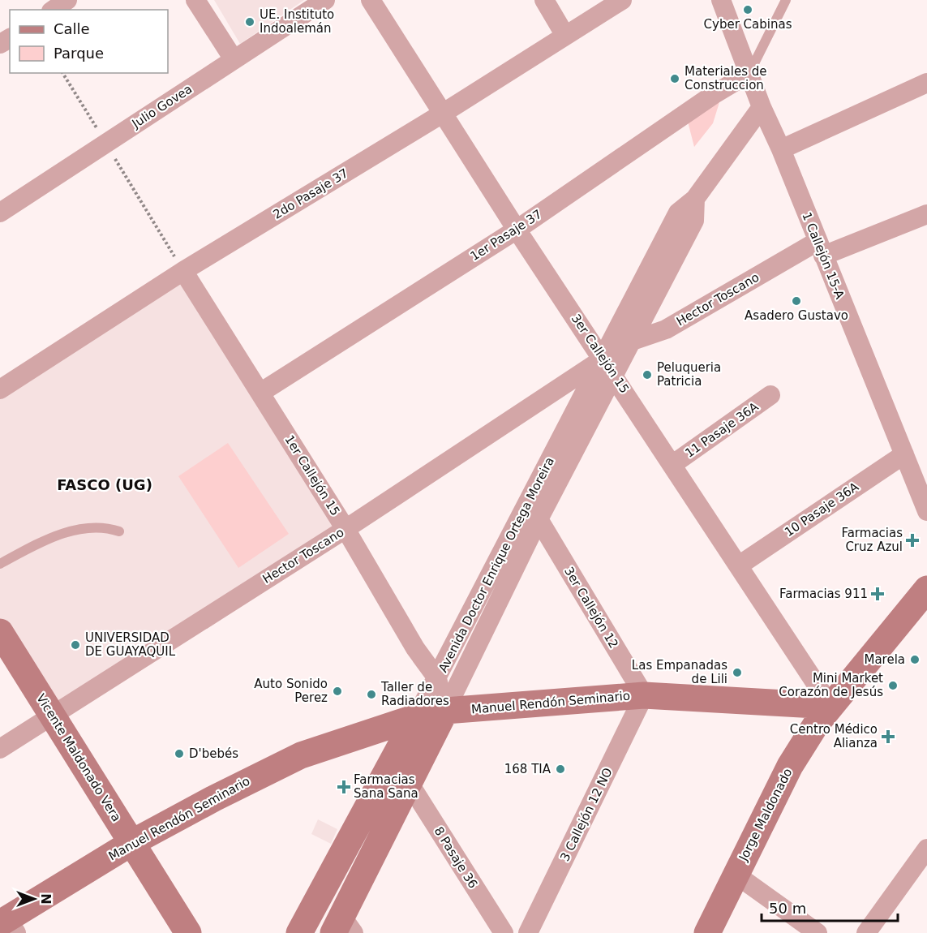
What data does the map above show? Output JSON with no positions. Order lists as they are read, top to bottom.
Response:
{
  "streets": {
    "street": [
      "Julio Govea",
      "2do Pasaje 37",
      "1er Pasaje 37",
      "1 Callejón 15-A",
      "Hector Toscano",
      "3er Callejón 15",
      "11 Pasaje 36A",
      "1er Callejón 15",
      "10 Pasaje 36A",
      "Avenida Doctor Enrique Ortega Moreira",
      "3er Callejón 12",
      "Manuel Rendón Seminario",
      "Vicente Maldonado Vera",
      "3 Callejón 12 NO",
      "Jorge Maldonado",
      "8 Pasaje 36"
    ]
  },
  "crossings": [
    ["2do Pasaje 37", "3er Callejón 15"],
    ["2do Pasaje 37", "1er Callejón 15"],
    ["1er Pasaje 37", "1 Callejón 15-A"],
    ["1er Pasaje 37", "3er Callejón 15"],
    ["1er Pasaje 37", "1er Callejón 15"],
    ["1 Callejón 15-A", "Hector Toscano"],
    ["1 Callejón 15-A", "10 Pasaje 36A"],
    ["1 Callejón 15-A", "Avenida Doctor Enrique Ortega Moreira"],
    ["Hector Toscano", "3er Callejón 15"],
    ["Hector Toscano", "1er Callejón 15"],
    ["Hector Toscano", "Avenida Doctor Enrique Ortega Moreira"],
    ["Hector Toscano", "Vicente Maldonado Vera"],
    ["3er Callejón 15", "11 Pasaje 36A"],
    ["3er Callejón 15", "10 Pasaje 36A"],
    ["3er Callejón 15", "Avenida Doctor Enrique Ortega Moreira"],
    ["3er Callejón 15", "Manuel Rendón Seminario"],
    ["3er Callejón 15", "Jorge Maldonado"],
    ["1er Callejón 15", "Avenida Doctor Enrique Ortega Moreira"],
    ["1er Callejón 15", "Manuel Rendón Seminario"],
    ["Avenida Doctor Enrique Ortega Moreira", "3er Callejón 12"],
    ["Avenida Doctor Enrique Ortega Moreira", "Manuel Rendón Seminario"],
    ["Avenida Doctor Enrique Ortega Moreira", "8 Pasaje 36"],
    ["3er Callejón 12", "Manuel Rendón Seminario"],
    ["3er Callejón 12", "3 Callejón 12 NO"],
    ["Manuel Rendón Seminario", "Vicente Maldonado Vera"],
    ["Manuel Rendón Seminario", "3 Callejón 12 NO"],
    ["Manuel Rendón Seminario", "Jorge Maldonado"]
  ],
  "districts": ["FASCO (UG)"],
  "places": {
    "other": [
      "Cyber Cabinas",
      "UE. Instituto Indoalemán",
      "Materiales de Construccion",
      "Asadero Gustavo",
      "Peluqueria Patricia",
      "UNIVERSIDAD DE GUAYAQUIL",
      "Marela",
      "Las Empanadas de Lili",
      "Mini Market Corazón de Jesús",
      "Auto Sonido Perez",
      "Taller de Radiadores",
      "D'bebés",
      "168 TIA"
    ],
    "health": [
      "Farmacias Cruz Azul",
      "Farmacias 911",
      "Centro Médico Alianza",
      "Farmacias Sana Sana"
    ]
  },
  "legend": ["Calle", "Parque"],
  "scale_bar": "50 m",
  "north": "right"
}
